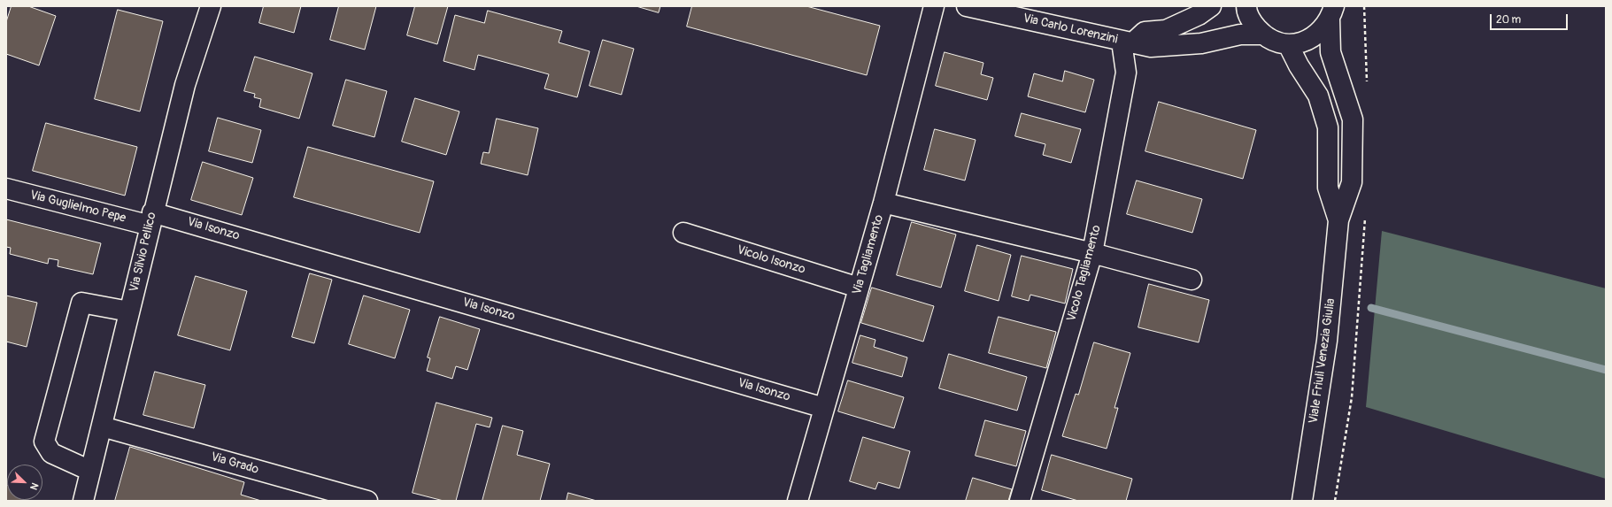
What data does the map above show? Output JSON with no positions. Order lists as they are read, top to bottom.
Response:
{
  "streets": {
    "street": [
      "Via Carlo Lorenzini",
      "Via Guglielmo Pepe",
      "Via Isonzo",
      "Via Silvio Pellico",
      "Via Tagliamento",
      "Vicolo Isonzo",
      "Vicolo Tagliamento",
      "Viale Friuli Venezia Giulia",
      "Via Grado"
    ]
  },
  "crossings": [
    ["Via Carlo Lorenzini", "Vicolo Tagliamento"],
    ["Via Guglielmo Pepe", "Via Isonzo"],
    ["Via Guglielmo Pepe", "Via Silvio Pellico"],
    ["Via Isonzo", "Via Silvio Pellico"],
    ["Via Isonzo", "Via Tagliamento"],
    ["Via Silvio Pellico", "Via Grado"],
    ["Via Tagliamento", "Vicolo Isonzo"]
  ],
  "scale_bar": "20 m",
  "north": "bottom right"
}
